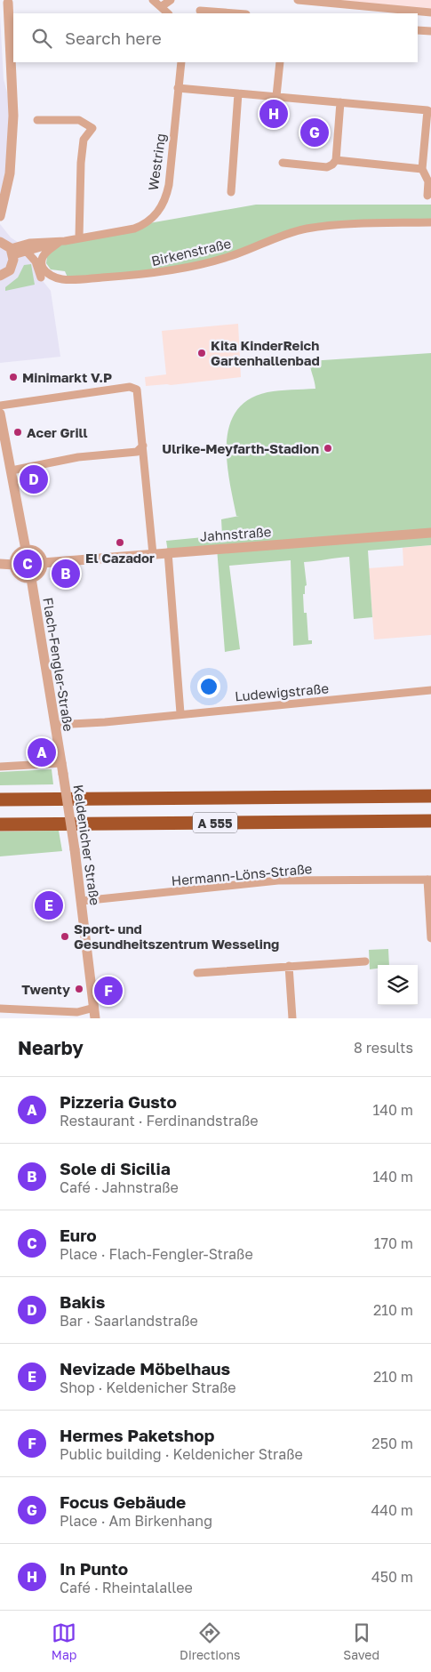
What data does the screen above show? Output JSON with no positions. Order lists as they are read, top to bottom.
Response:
{
  "streets": {
    "highway": ["A 555"],
    "street": [
      "Westring",
      "Birkenstraße",
      "Jahnstraße",
      "Flach-Fengler-Straße",
      "Ludewigstraße",
      "Keldenicher Straße",
      "Hermann-Löns-Straße"
    ]
  },
  "crossings": [
    ["Westring", "Birkenstraße"],
    ["Jahnstraße", "Flach-Fengler-Straße"],
    ["Flach-Fengler-Straße", "Ludewigstraße"],
    ["Flach-Fengler-Straße", "Keldenicher Straße"],
    ["Keldenicher Straße", "Hermann-Löns-Straße"]
  ],
  "places": [
    "Kita KinderReich Gartenhallenbad",
    "Minimarkt V.P",
    "Acer Grill",
    "Ulrike-Meyfarth-Stadion",
    "El Cazador",
    "Sport- und Gesundheitszentrum Wesseling",
    "Twenty"
  ],
  "page": {
    "search": "Search here",
    "pins": [
      "H",
      "G",
      "D",
      "C",
      "B",
      "A",
      "E",
      "F"
    ],
    "heading": ["Nearby", "8 results"],
    "list": [
      {
        "mark": "A",
        "name": "Pizzeria Gusto",
        "note": "Restaurant · Ferdinandstraße",
        "value": "140 m"
      },
      {
        "mark": "B",
        "name": "Sole di Sicilia",
        "note": "Café · Jahnstraße",
        "value": "140 m"
      },
      {
        "mark": "C",
        "name": "Euro",
        "note": "Place · Flach-Fengler-Straße",
        "value": "170 m"
      },
      {
        "mark": "D",
        "name": "Bakis",
        "note": "Bar · Saarlandstraße",
        "value": "210 m"
      },
      {
        "mark": "E",
        "name": "Nevizade Möbelhaus",
        "note": "Shop · Keldenicher Straße",
        "value": "210 m"
      },
      {
        "mark": "F",
        "name": "Hermes Paketshop",
        "note": "Public building · Keldenicher Straße",
        "value": "250 m"
      },
      {
        "mark": "G",
        "name": "Focus Gebäude",
        "note": "Place · Am Birkenhang",
        "value": "440 m"
      },
      {
        "mark": "H",
        "name": "In Punto",
        "note": "Café · Rheintalallee",
        "value": "450 m"
      }
    ],
    "nav": ["Map", "Directions", "Saved"]
  }
}
